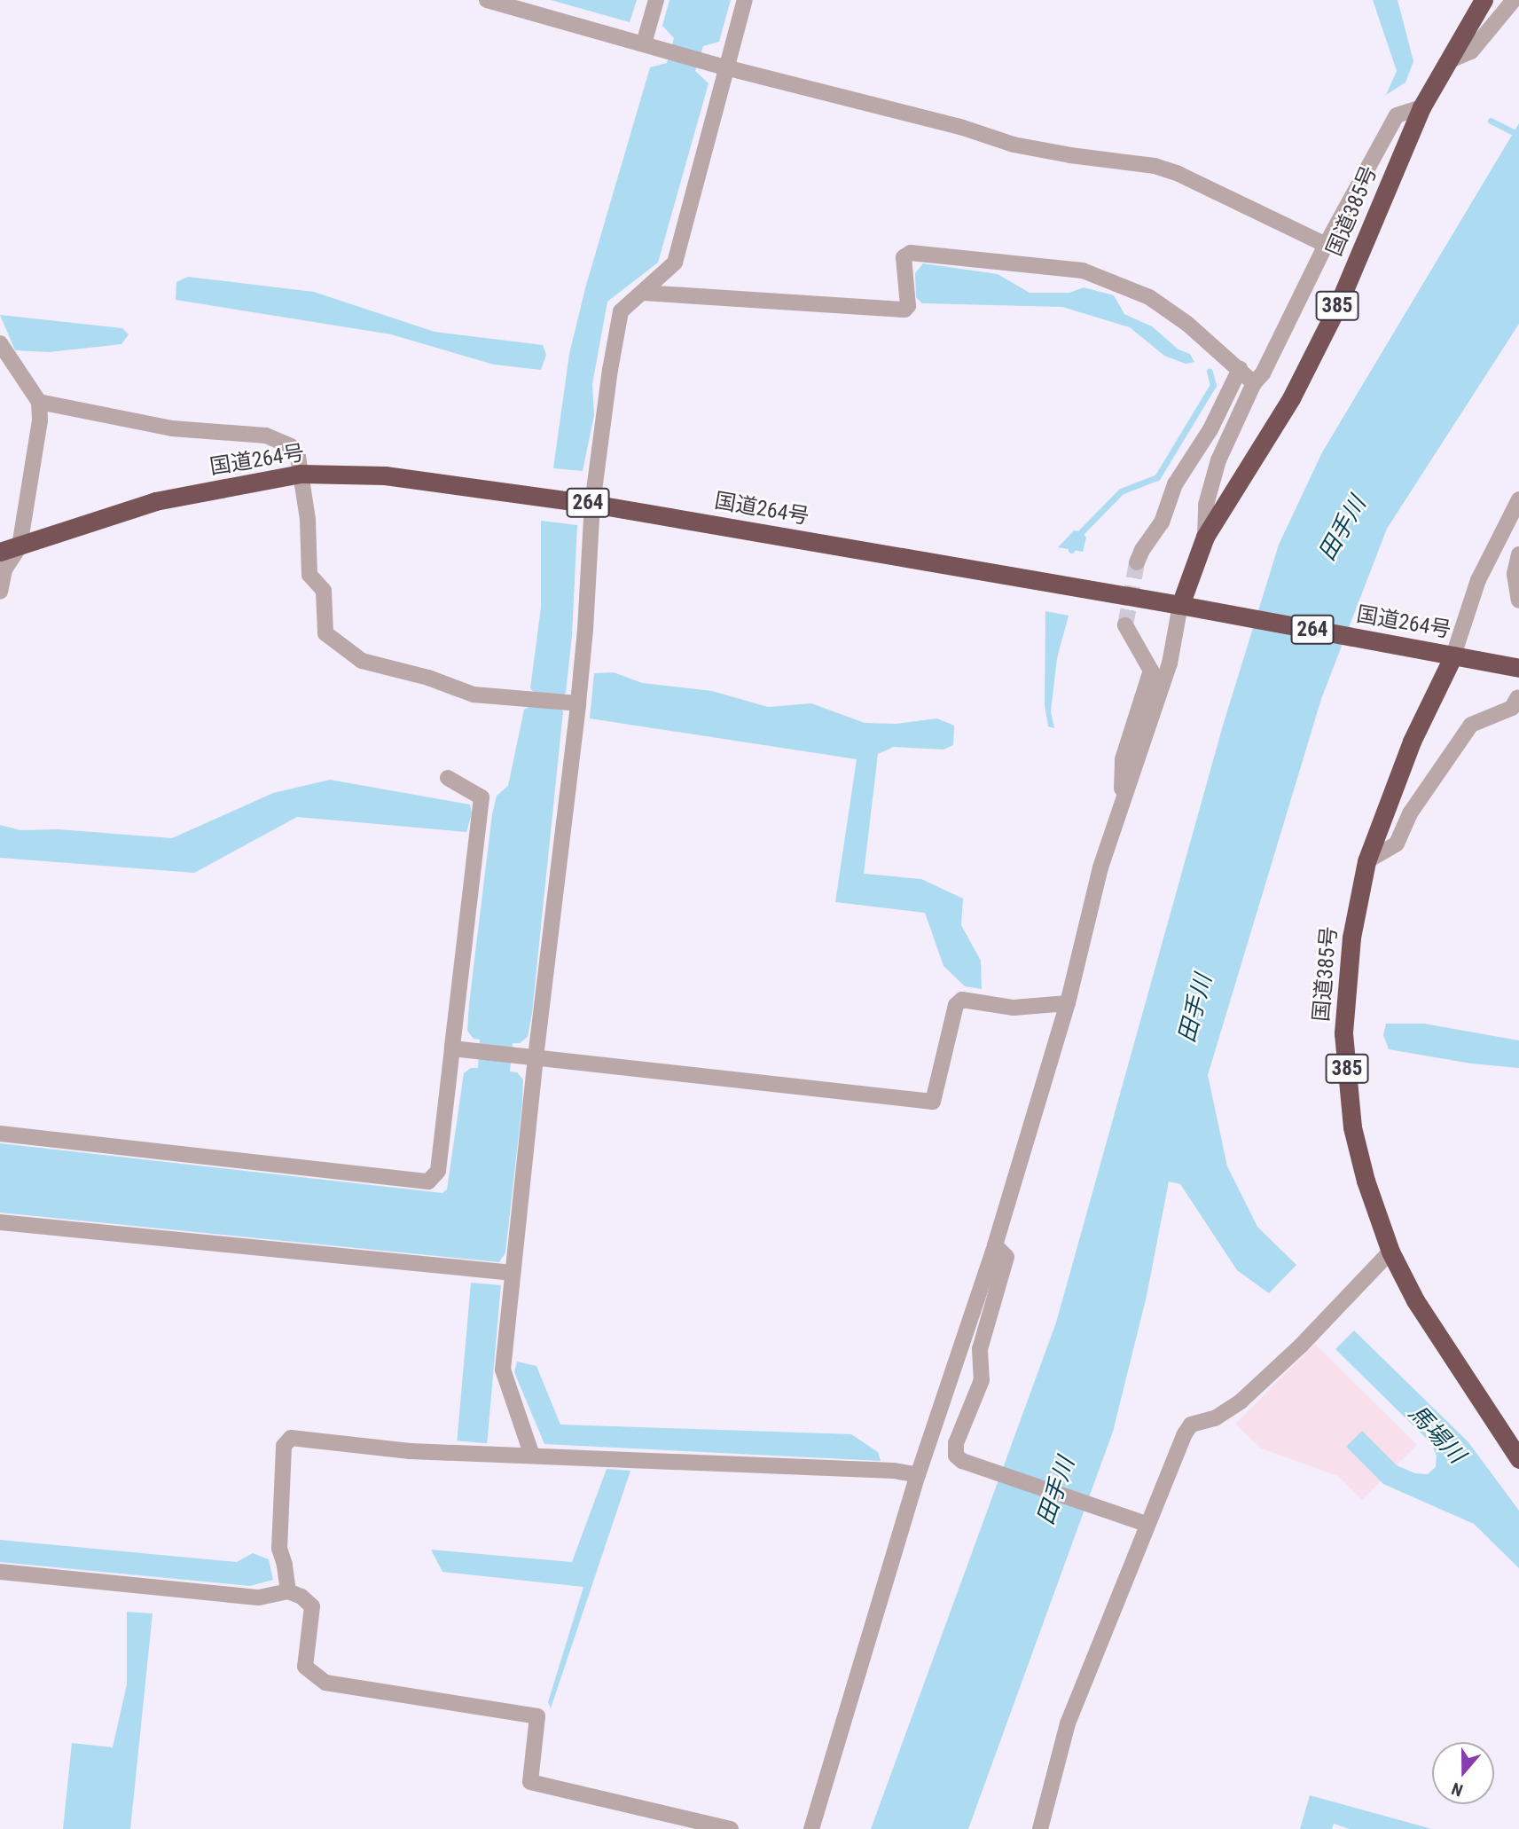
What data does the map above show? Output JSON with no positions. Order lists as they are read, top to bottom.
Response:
{
  "streets": {
    "highway": [
      "国道385号",
      "385",
      "国道264号",
      "264"
    ]
  },
  "crossings": [
    ["国道385号", "国道264号"]
  ],
  "water": ["田手川", "馬場川"],
  "north": "bottom"
}
